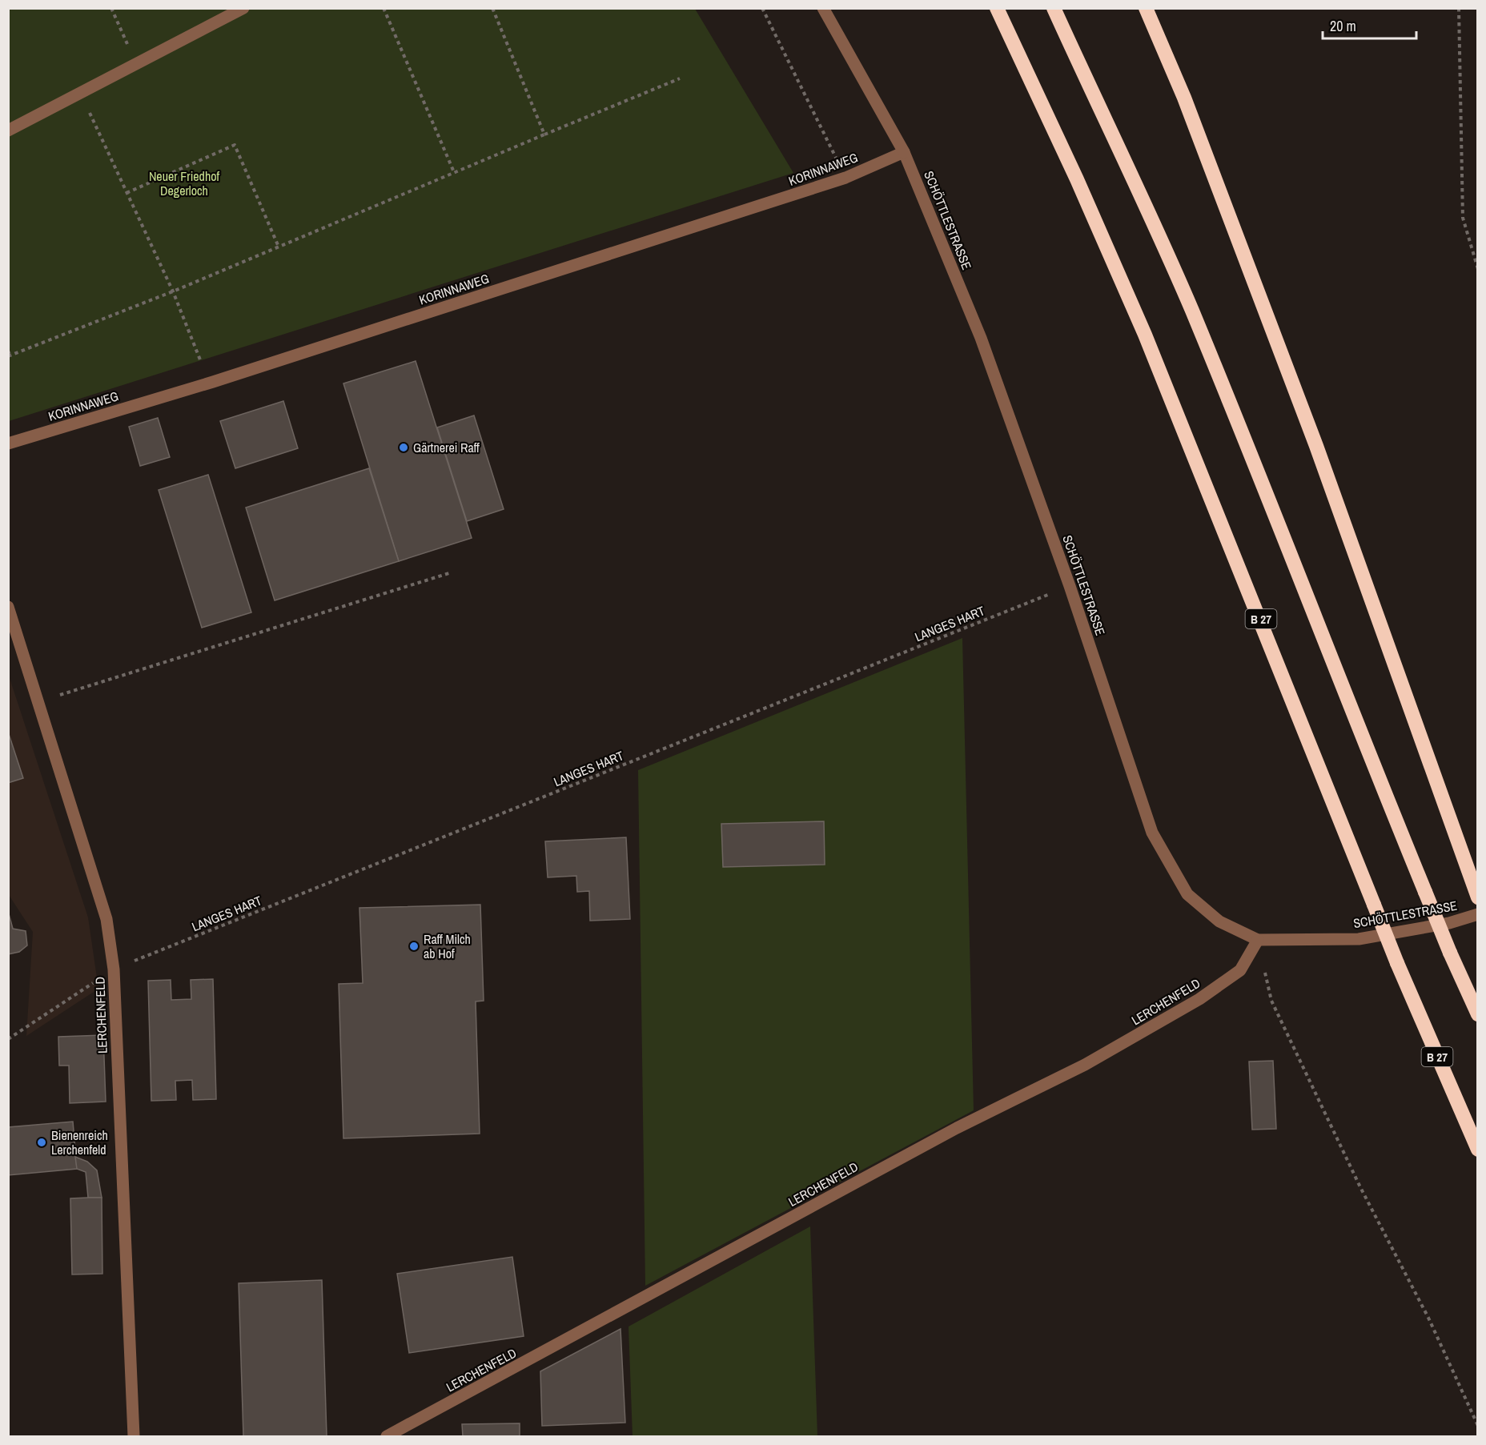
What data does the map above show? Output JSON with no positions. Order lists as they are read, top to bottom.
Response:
{
  "streets": {
    "highway": ["B 27"],
    "street": ["KORINNAWEG", "SCHÖTTLESTRASSE", "LERCHENFELD"],
    "path": ["LANGES HART"]
  },
  "crossings": [
    ["KORINNAWEG", "SCHÖTTLESTRASSE"],
    ["SCHÖTTLESTRASSE", "LANGES HART"],
    ["SCHÖTTLESTRASSE", "LERCHENFELD"],
    ["LANGES HART", "LERCHENFELD"]
  ],
  "parks": ["Neuer Friedhof Degerloch"],
  "places": ["Gärtnerei Raff", "Raff Milch ab Hof", "Bienenreich Lerchenfeld"],
  "scale_bar": "20 m"
}
